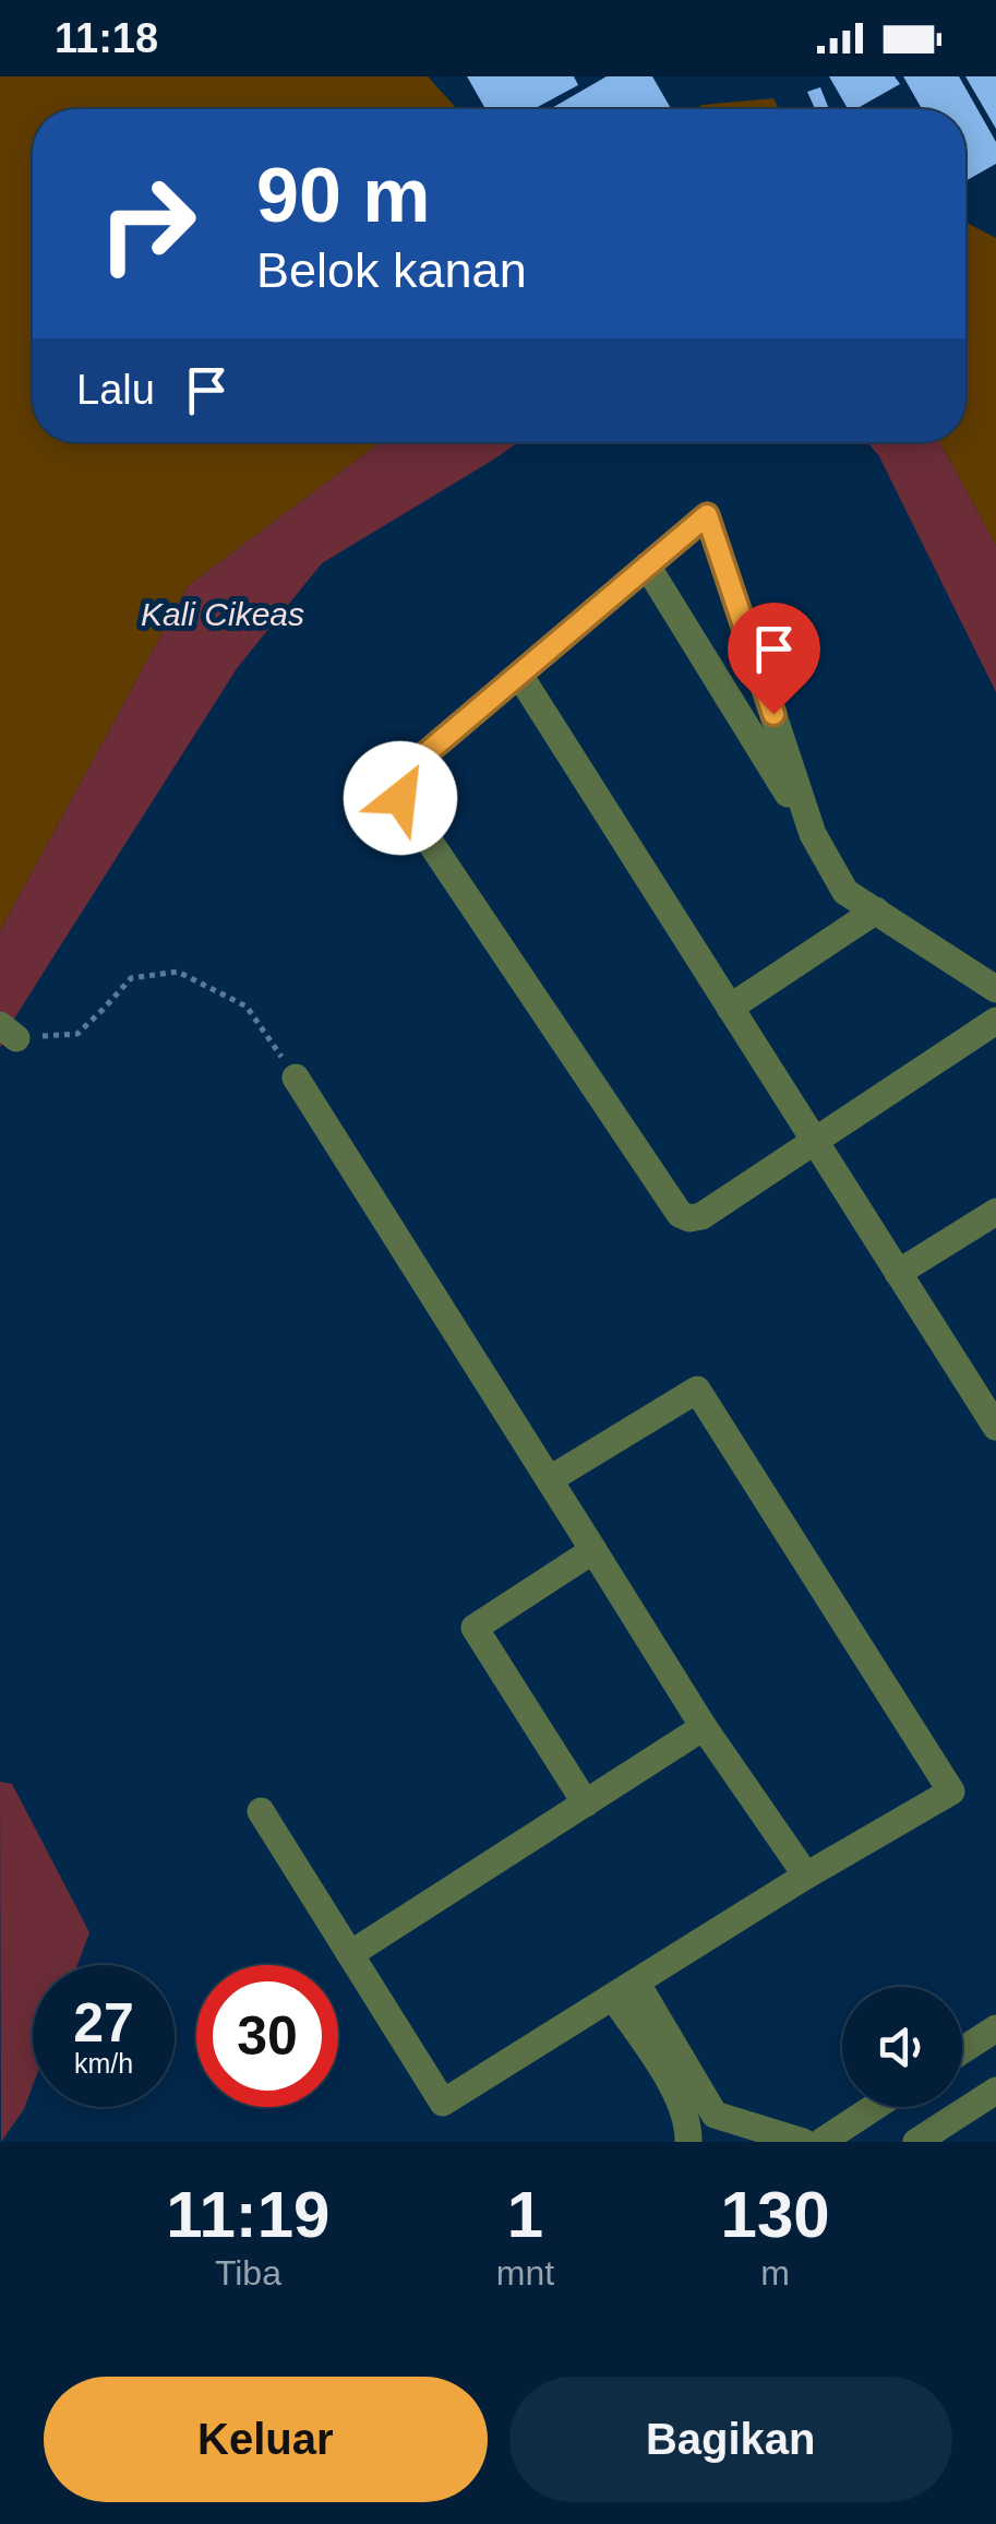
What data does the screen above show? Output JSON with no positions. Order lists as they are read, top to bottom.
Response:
{
  "water": ["Kali Cikeas"],
  "page": {
    "status": "11:18",
    "turn": ["90 m", "Belok kanan"],
    "then": "Lalu",
    "speed": "27 km/h",
    "limit": "30",
    "eta": [
      "11:19",
      "Tiba",
      "1",
      "mnt",
      "130",
      "m"
    ],
    "buttons": ["Keluar", "Bagikan"]
  }
}
